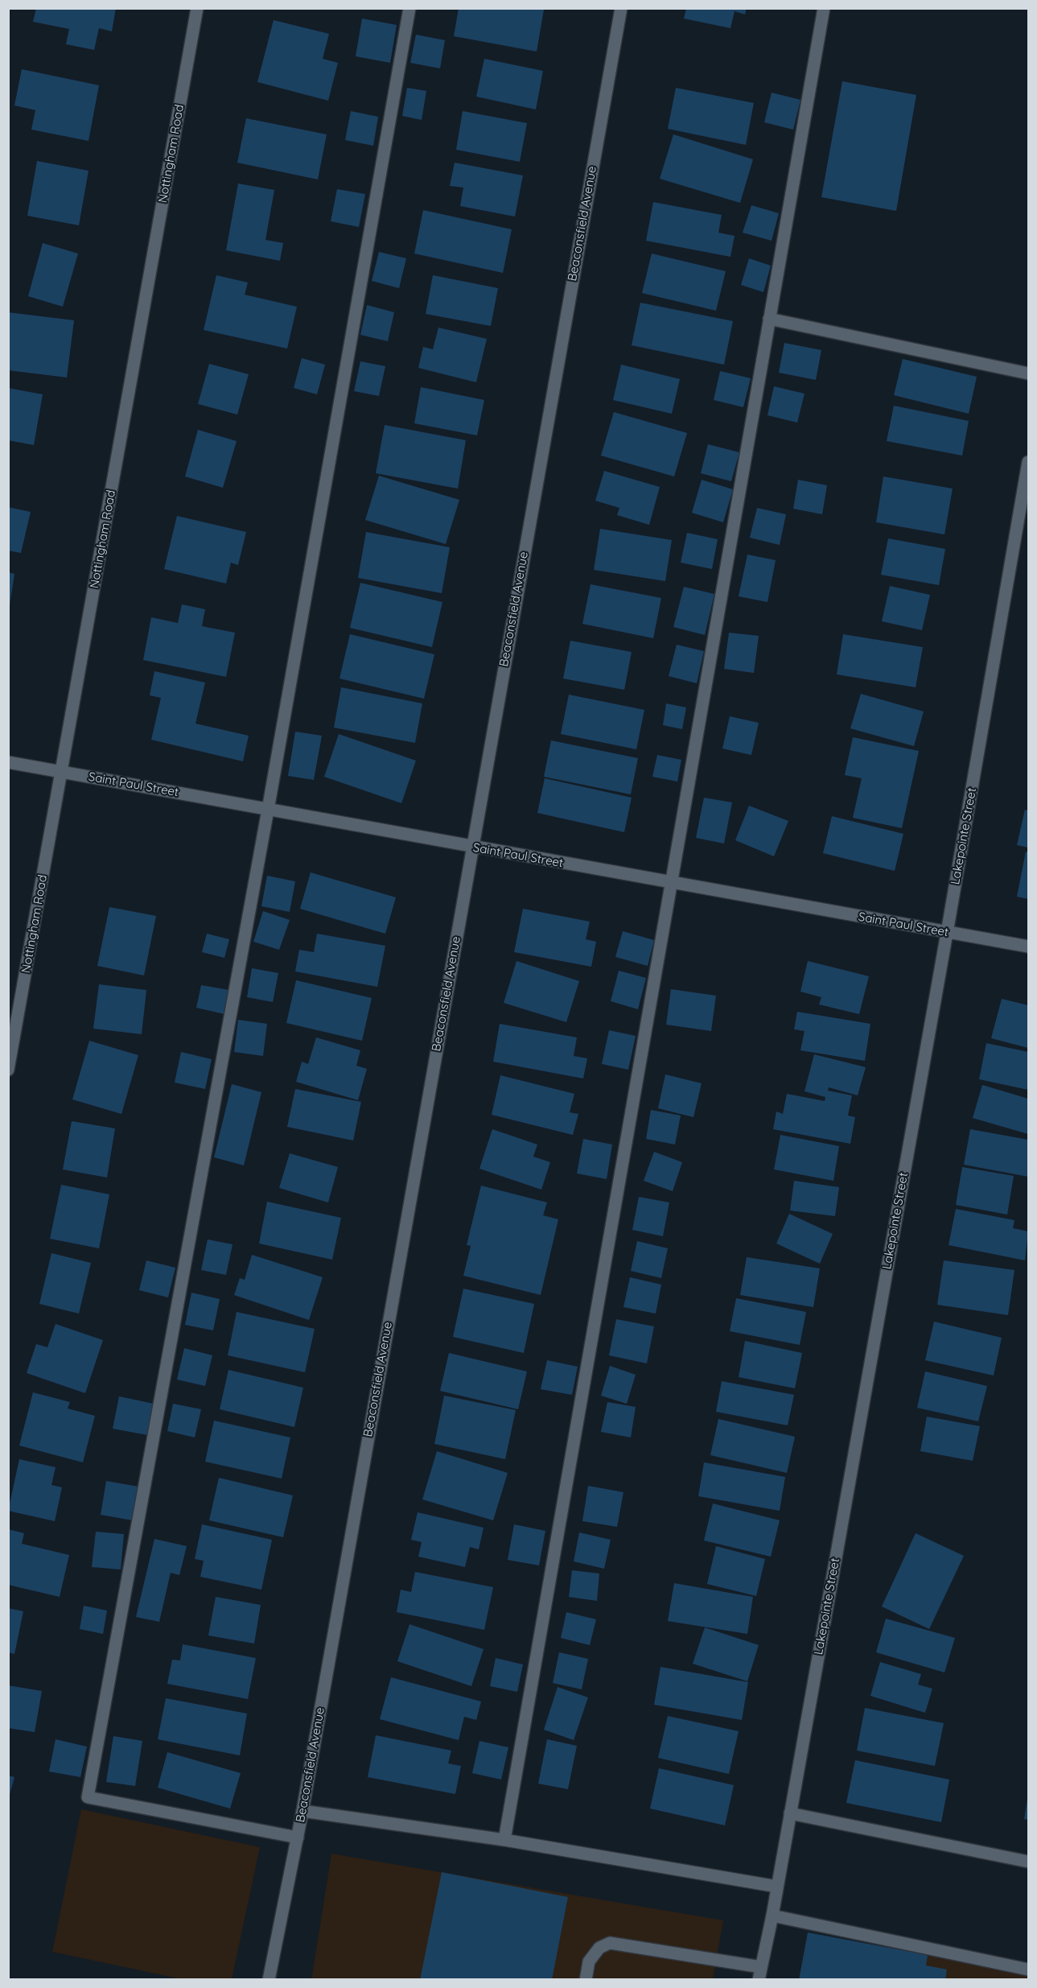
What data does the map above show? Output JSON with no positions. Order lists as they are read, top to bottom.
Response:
{
  "streets": {
    "street": [
      "Nottingham Road",
      "Beaconsfield Avenue",
      "Saint Paul Street",
      "Lakepointe Street"
    ]
  },
  "crossings": [
    ["Nottingham Road", "Saint Paul Street"],
    ["Beaconsfield Avenue", "Saint Paul Street"],
    ["Saint Paul Street", "Lakepointe Street"]
  ]
}
